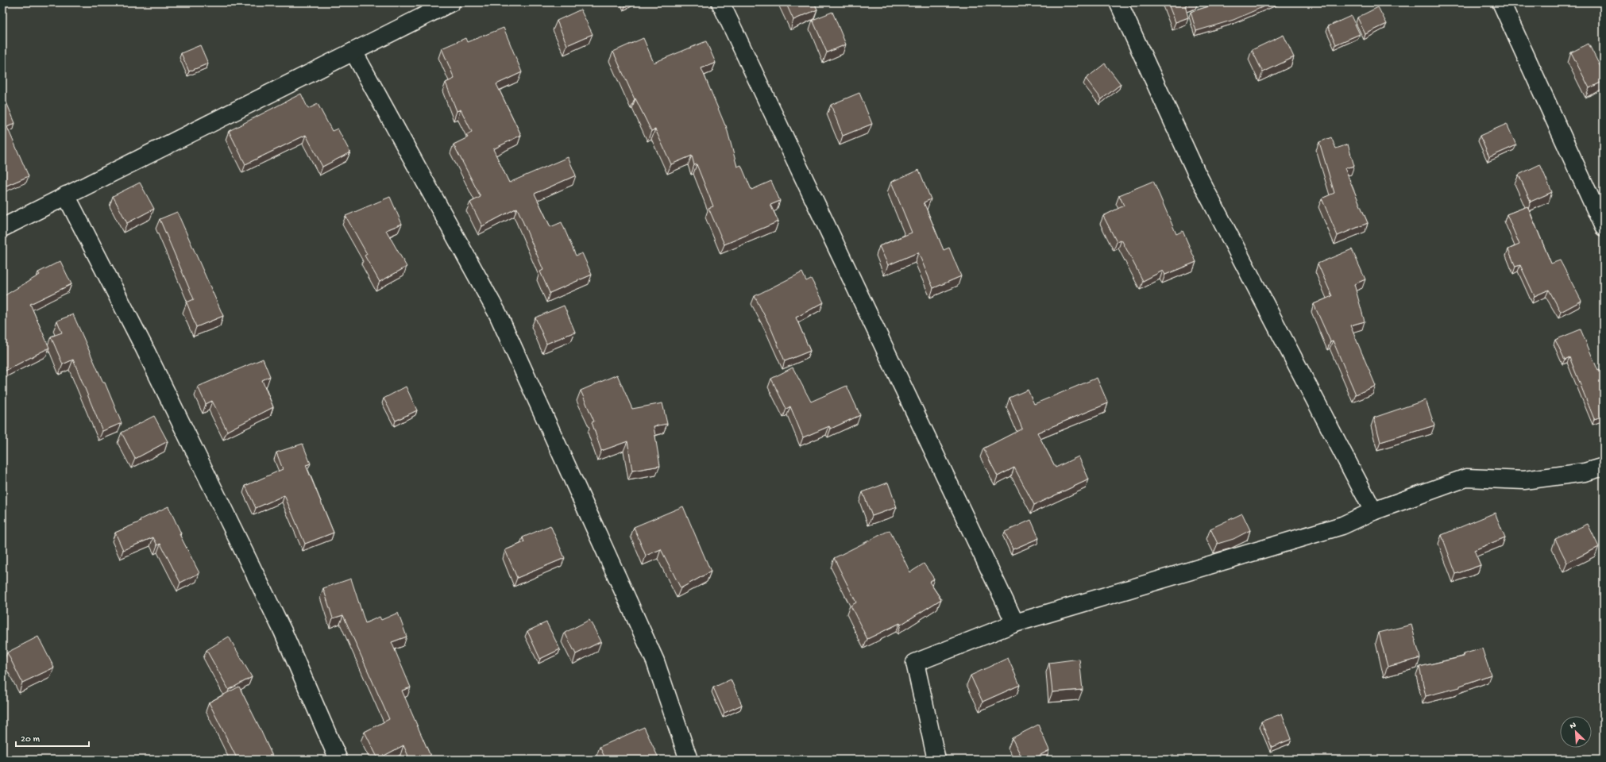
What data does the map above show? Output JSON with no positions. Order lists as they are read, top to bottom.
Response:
{
  "scale_bar": "20 m",
  "north": "top left"
}
